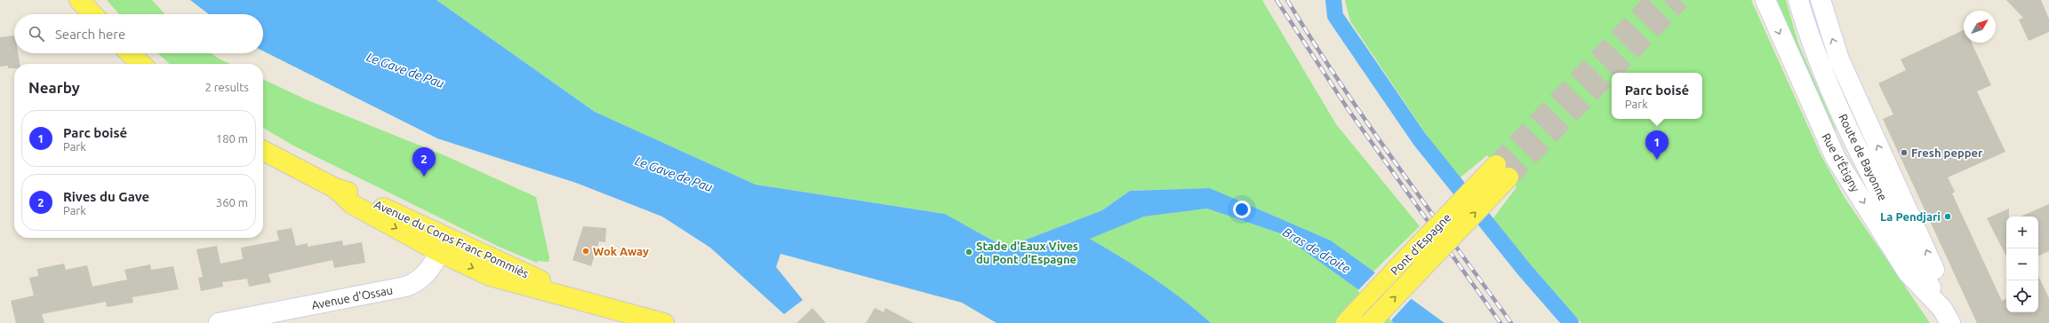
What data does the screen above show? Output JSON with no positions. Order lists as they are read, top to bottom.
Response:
{
  "streets": {
    "main road": ["Avenue du Corps Franc Pommiès", "Pont d'Espagne"],
    "street": ["Route de Bayonne", "Rue d'Étigny", "Avenue d'Ossau"]
  },
  "crossings": [
    ["Route de Bayonne", "Rue d'Étigny"],
    ["Avenue du Corps Franc Pommiès", "Avenue d'Ossau"]
  ],
  "water": ["Le Gave de Pau", "Bras de droite"],
  "places": [
    "Fresh pepper",
    "La Pendjari",
    "Wok Away",
    "Stade d'Eaux Vives du Pont d'Espagne"
  ],
  "north": "top right",
  "page": {
    "search": "Search here",
    "heading": ["Nearby", "2 results"],
    "popup": ["Parc boisé", "Park"],
    "list": [
      {
        "mark": "1",
        "name": "Parc boisé",
        "note": "Park",
        "value": "180 m"
      },
      {
        "mark": "2",
        "name": "Rives du Gave",
        "note": "Park",
        "value": "360 m"
      }
    ],
    "pins": ["1", "2"],
    "map_buttons": ["+", "−"]
  }
}
